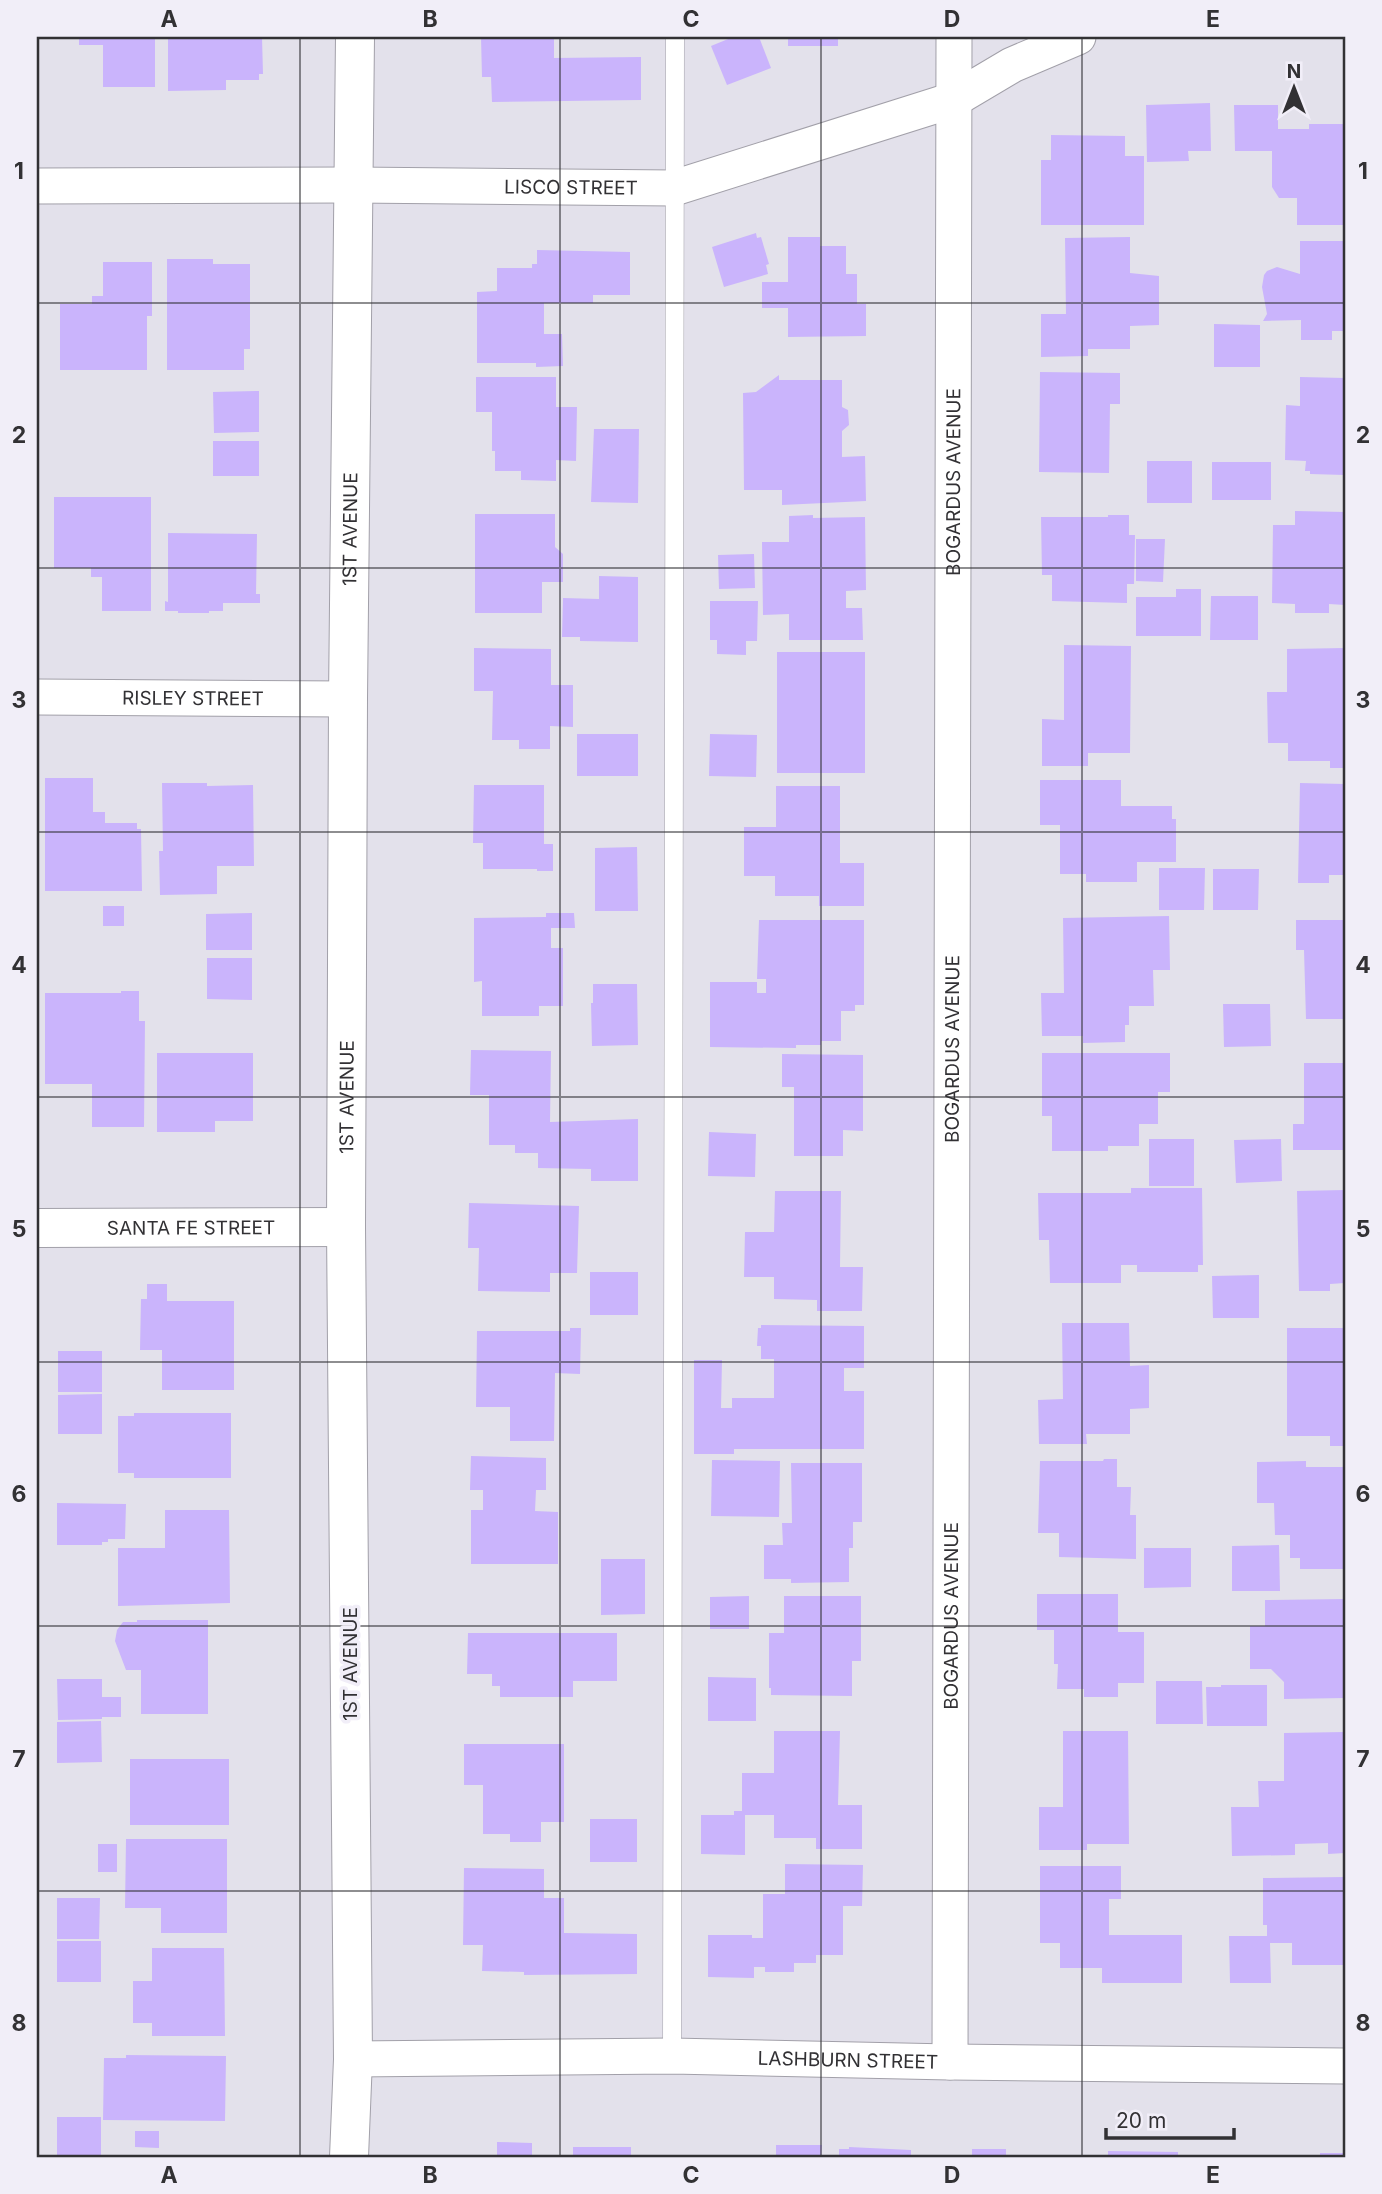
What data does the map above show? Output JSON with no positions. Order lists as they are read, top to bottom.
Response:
{
  "streets": {
    "main road": ["1ST AVENUE", "SANTA FE STREET"],
    "street": [
      "LISCO STREET",
      "BOGARDUS AVENUE",
      "RISLEY STREET",
      "LASHBURN STREET"
    ]
  },
  "crossings": [
    ["LISCO STREET", "BOGARDUS AVENUE"],
    ["LISCO STREET", "1ST AVENUE"],
    ["BOGARDUS AVENUE", "LASHBURN STREET"],
    ["1ST AVENUE", "RISLEY STREET"],
    ["1ST AVENUE", "SANTA FE STREET"],
    ["1ST AVENUE", "LASHBURN STREET"]
  ],
  "scale_bar": "20 m",
  "north": "top",
  "grid": {
    "columns": [
      "A",
      "B",
      "C",
      "D",
      "E"
    ],
    "rows": [
      "1",
      "2",
      "3",
      "4",
      "5",
      "6",
      "7",
      "8"
    ]
  }
}
